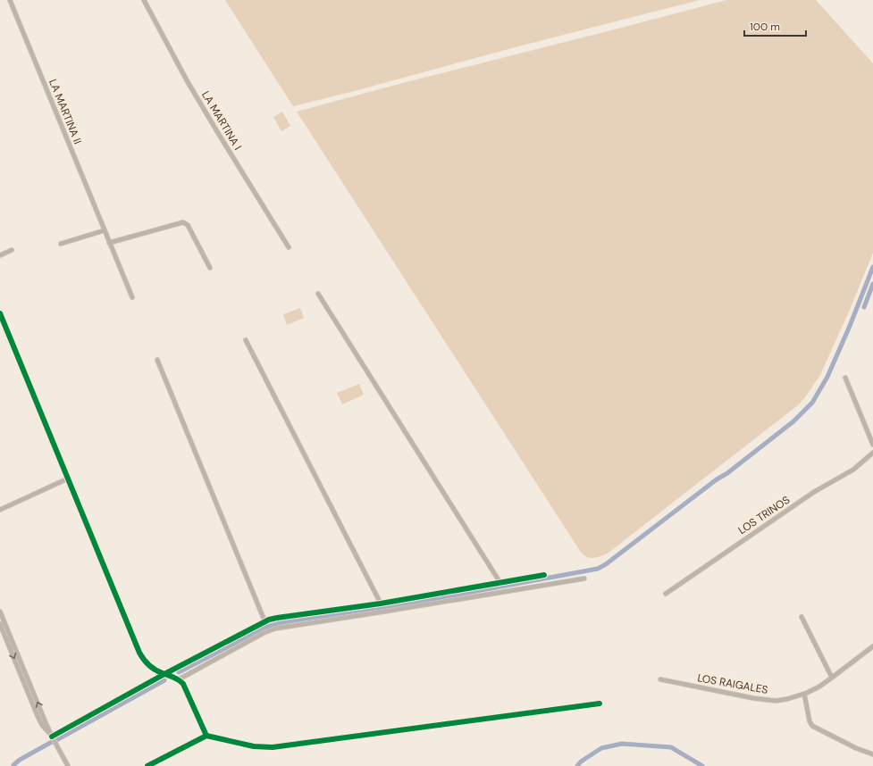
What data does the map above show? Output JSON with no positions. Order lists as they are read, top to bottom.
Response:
{
  "streets": {
    "street": [
      "LA MARTINA II",
      "LA MARTINA I",
      "LOS TRINOS",
      "LOS RAIGALES"
    ]
  },
  "scale_bar": "100 m"
}
